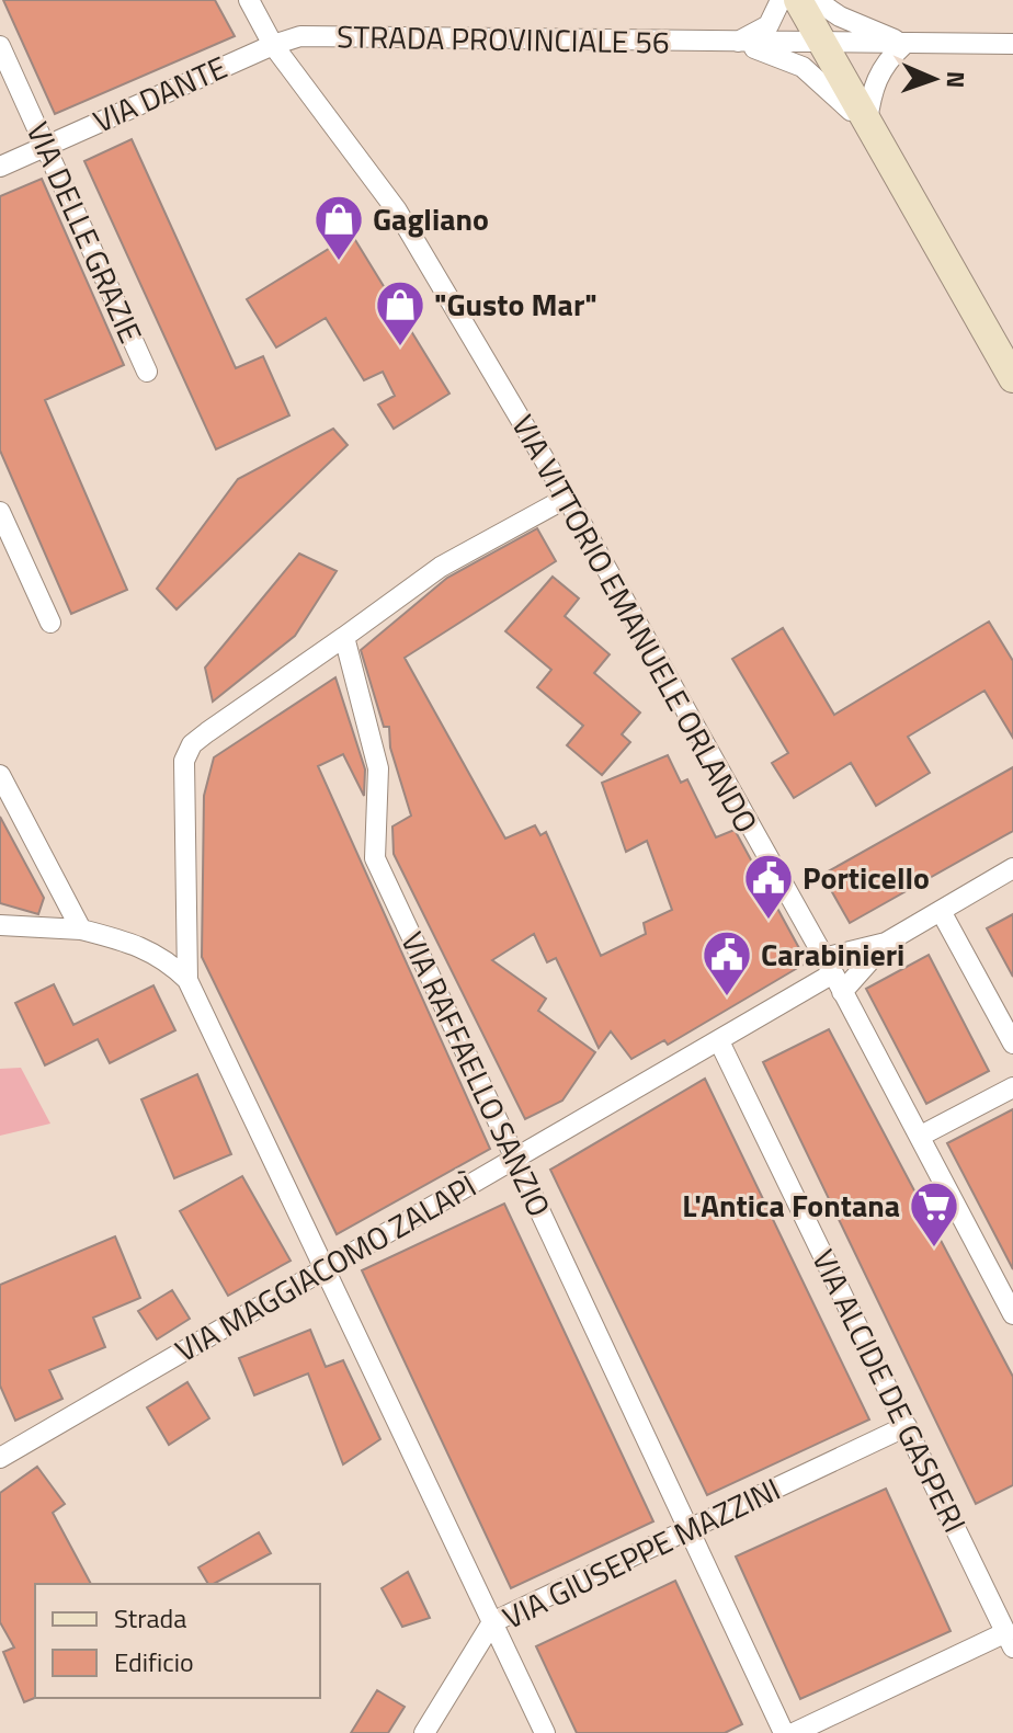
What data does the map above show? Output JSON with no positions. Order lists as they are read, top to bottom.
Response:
{
  "streets": {
    "street": [
      "STRADA PROVINCIALE 56",
      "VIA DANTE",
      "VIA DELLE GRAZIE",
      "VIA VITTORIO EMANUELE ORLANDO",
      "VIA RAFFAELLO SANZIO",
      "VIA MAGGIACOMO ZALAPÌ",
      "VIA ALCIDE DE GASPERI",
      "VIA GIUSEPPE MAZZINI"
    ]
  },
  "crossings": [
    ["STRADA PROVINCIALE 56", "VIA DANTE"],
    ["STRADA PROVINCIALE 56", "VIA VITTORIO EMANUELE ORLANDO"],
    ["VIA DANTE", "VIA DELLE GRAZIE"],
    ["VIA DANTE", "VIA VITTORIO EMANUELE ORLANDO"],
    ["VIA VITTORIO EMANUELE ORLANDO", "VIA MAGGIACOMO ZALAPÌ"],
    ["VIA RAFFAELLO SANZIO", "VIA MAGGIACOMO ZALAPÌ"],
    ["VIA RAFFAELLO SANZIO", "VIA GIUSEPPE MAZZINI"],
    ["VIA MAGGIACOMO ZALAPÌ", "VIA ALCIDE DE GASPERI"],
    ["VIA ALCIDE DE GASPERI", "VIA GIUSEPPE MAZZINI"]
  ],
  "places": {
    "shop": ["Gagliano", "\"Gusto Mar\""],
    "public building": ["Porticello", "Carabinieri"],
    "supermarket": ["L'Antica Fontana"]
  },
  "legend": ["Strada", "Edificio"],
  "north": "right"
}
